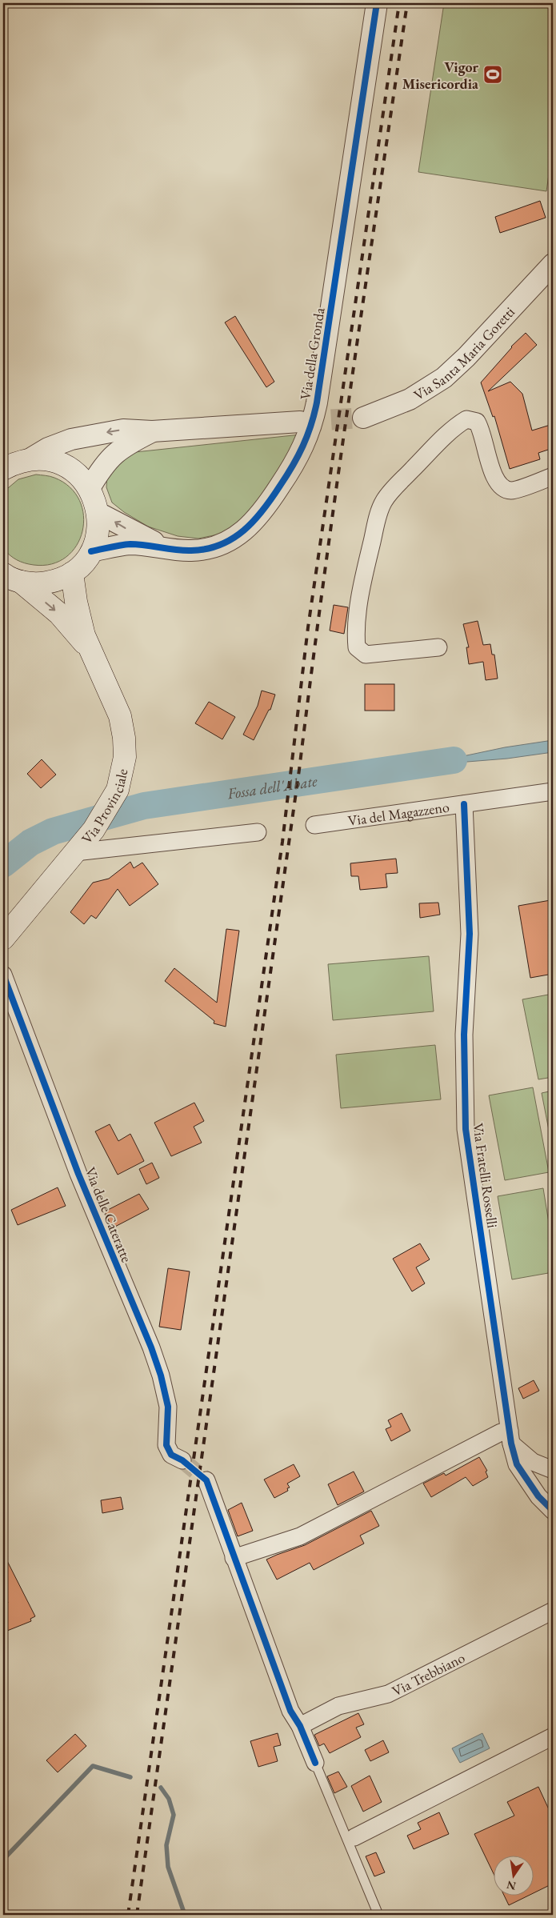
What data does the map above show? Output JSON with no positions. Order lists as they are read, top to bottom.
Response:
{
  "streets": {
    "main road": ["Via Provinciale"],
    "street": [
      "Via Santa Maria Goretti",
      "Via della Gronda",
      "Via del Magazzeno",
      "Via Fratelli Rosselli",
      "Via delle Cateratte",
      "Via Trebbiano"
    ]
  },
  "crossings": [
    ["Via del Magazzeno", "Via Fratelli Rosselli"]
  ],
  "water": ["Fossa dell'Abate"],
  "places": {
    "sports": ["Vigor Misericordia"]
  },
  "north": "bottom"
}
